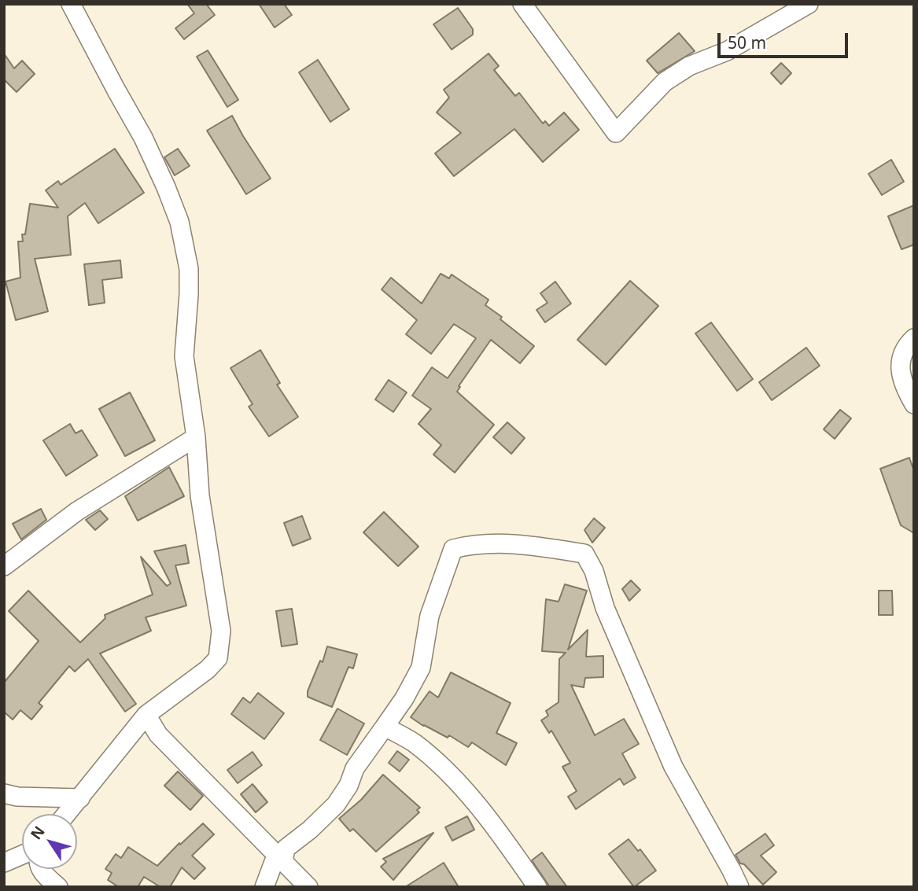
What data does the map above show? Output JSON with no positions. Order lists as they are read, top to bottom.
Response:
{
  "scale_bar": "50 m",
  "north": "top left"
}
